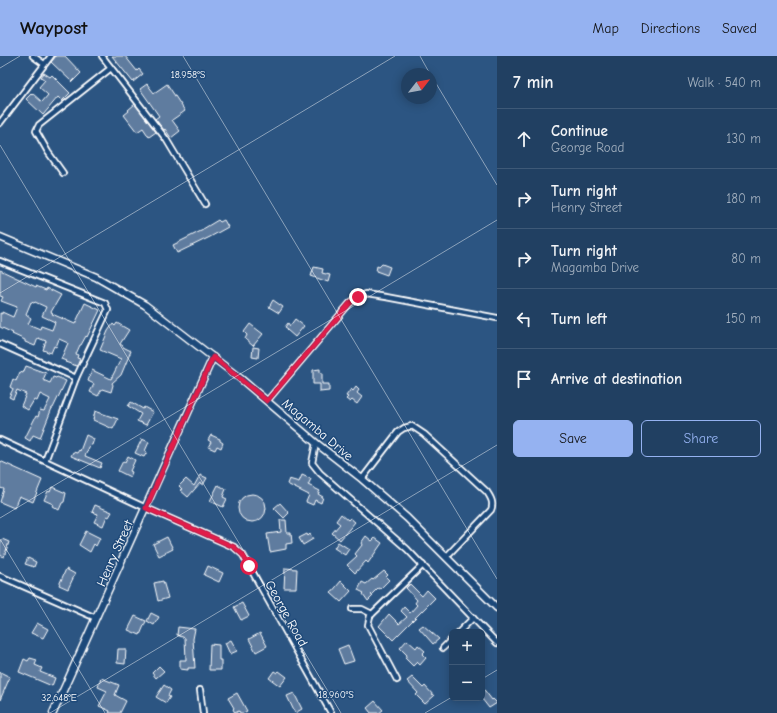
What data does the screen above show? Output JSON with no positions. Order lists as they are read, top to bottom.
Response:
{
  "streets": {
    "street": ["Magamba Drive", "Henry Street", "George Road"]
  },
  "crossings": [
    ["Magamba Drive", "Henry Street"],
    ["Henry Street", "George Road"]
  ],
  "north": "top right",
  "page": {
    "header": "Waypost",
    "nav": ["Map", "Directions", "Saved"],
    "heading": ["7 min", "Walk · 540 m"],
    "list": [
      ["Continue", "George Road", "130 m"],
      ["Turn right", "Henry Street", "180 m"],
      ["Turn right", "Magamba Drive", "80 m"],
      ["Turn left", "150 m"],
      "Arrive at destination"
    ],
    "buttons": ["Save", "Share"],
    "map_buttons": ["+", "−"]
  },
  "coordinates": ["18.958°S", "18.960°S", "32.648°E"]
}
